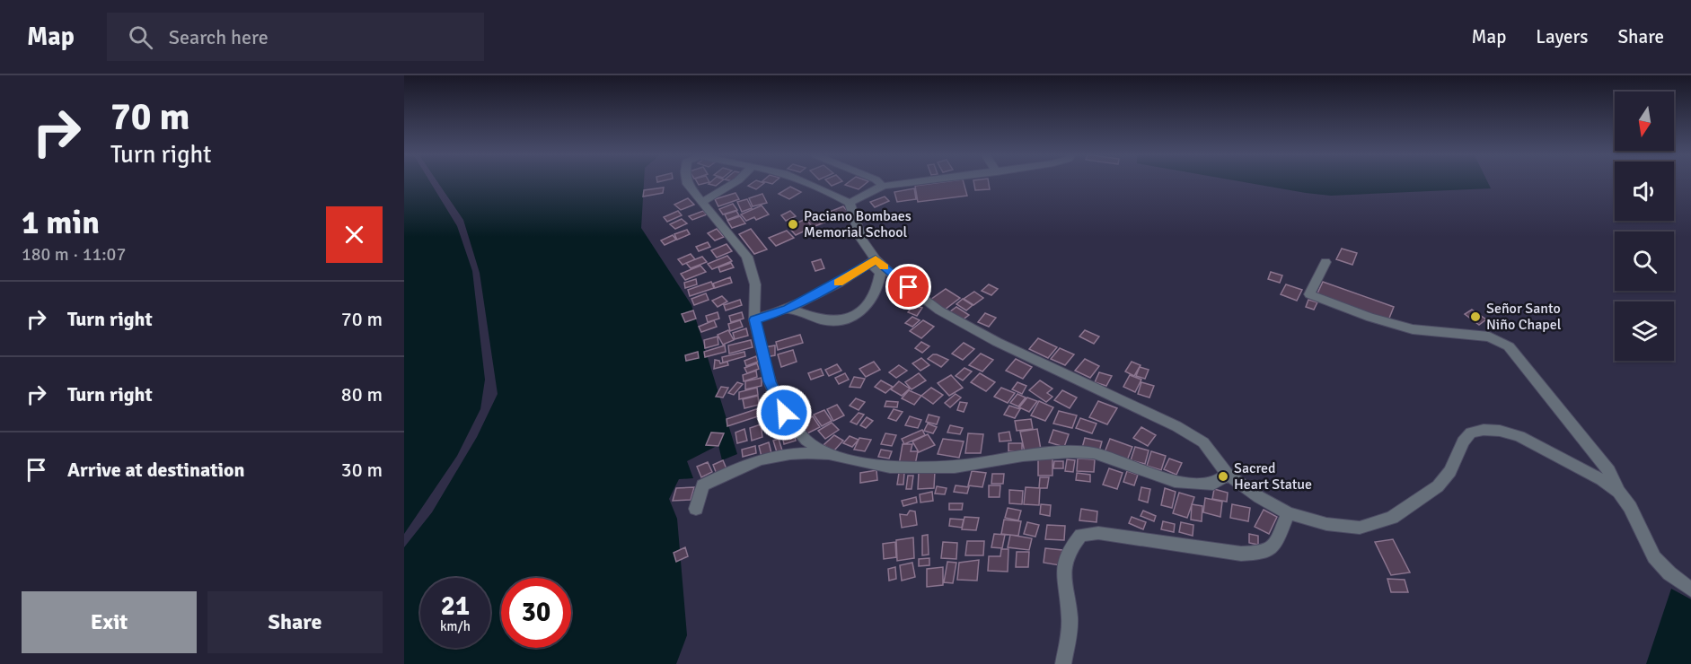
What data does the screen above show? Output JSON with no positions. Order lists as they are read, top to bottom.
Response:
{
  "places": ["Paciano Bombaes Memorial School", "Señor Santo Niño Chapel", "Sacred Heart Statue"],
  "north": "bottom",
  "page": {
    "header": "Map",
    "search": "Search here",
    "nav": ["Map", "Layers", "Share"],
    "turn": ["70 m", "Turn right"],
    "heading": ["1 min", "180 m · 11:07"],
    "list": [
      {
        "name": "Turn right",
        "value": "70 m"
      },
      {
        "name": "Turn right",
        "value": "80 m"
      },
      {
        "name": "Arrive at destination",
        "value": "30 m"
      }
    ],
    "speed": "21 km/h",
    "limit": "30",
    "buttons": ["Exit", "Share"]
  }
}
